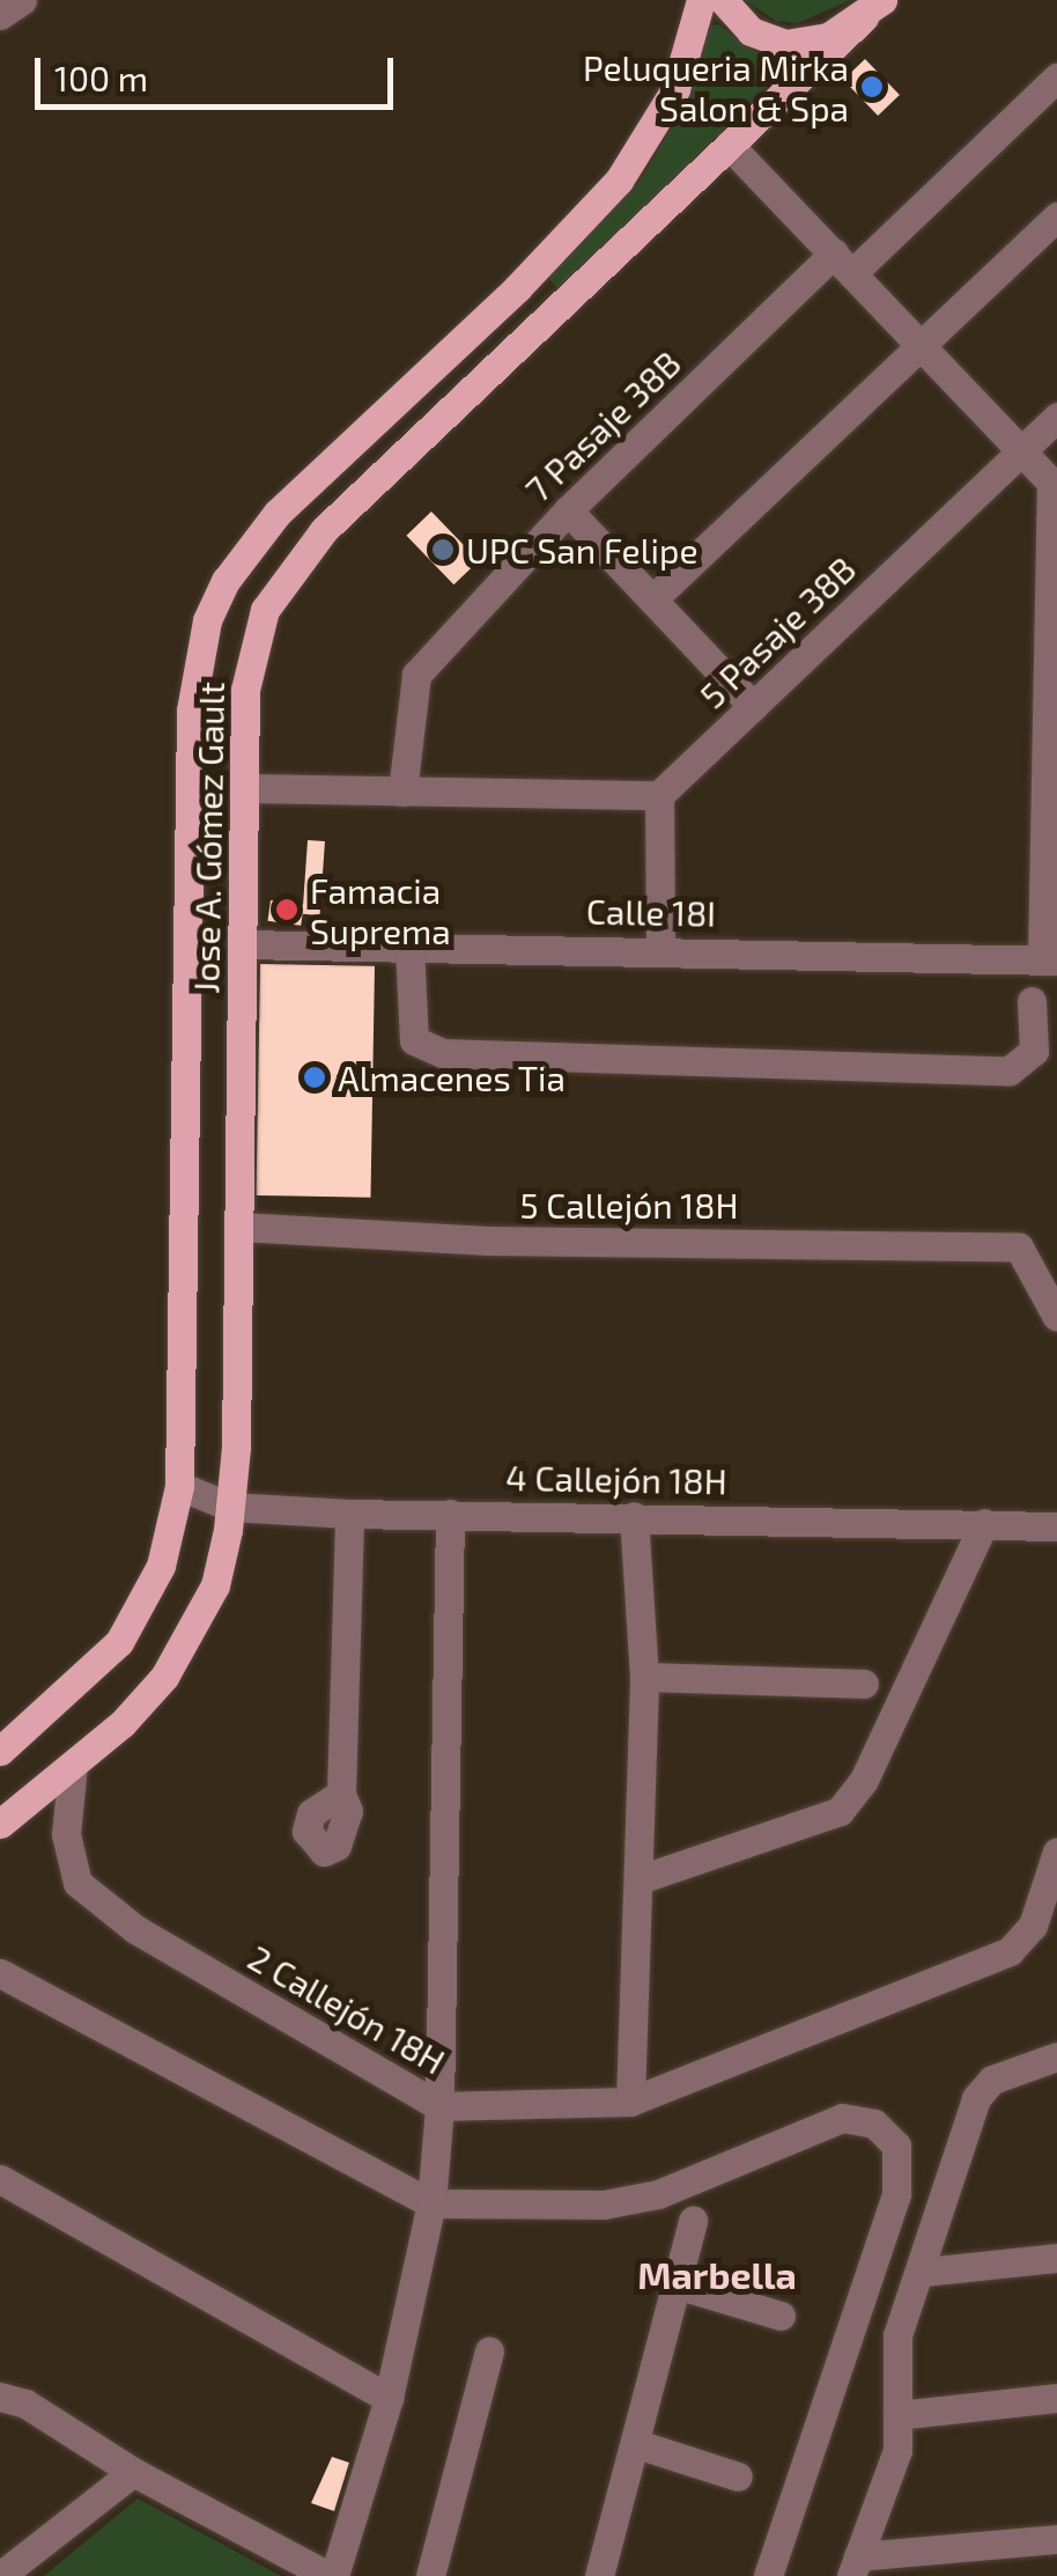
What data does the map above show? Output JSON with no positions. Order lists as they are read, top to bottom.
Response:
{
  "streets": {
    "main road": ["Jose A. Gómez Gault"],
    "street": [
      "7 Pasaje 38B",
      "5 Pasaje 38B",
      "Calle 18I",
      "5 Callejón 18H",
      "4 Callejón 18H",
      "2 Callejón 18H"
    ]
  },
  "crossings": [
    ["Jose A. Gómez Gault", "Calle 18I"],
    ["Jose A. Gómez Gault", "5 Callejón 18H"],
    ["Jose A. Gómez Gault", "4 Callejón 18H"],
    ["Jose A. Gómez Gault", "2 Callejón 18H"]
  ],
  "districts": ["Marbella"],
  "places": [
    "Peluqueria Mirka Salon & Spa",
    "UPC San Felipe",
    "Famacia Suprema",
    "Almacenes Tia"
  ],
  "scale_bar": "100 m"
}
